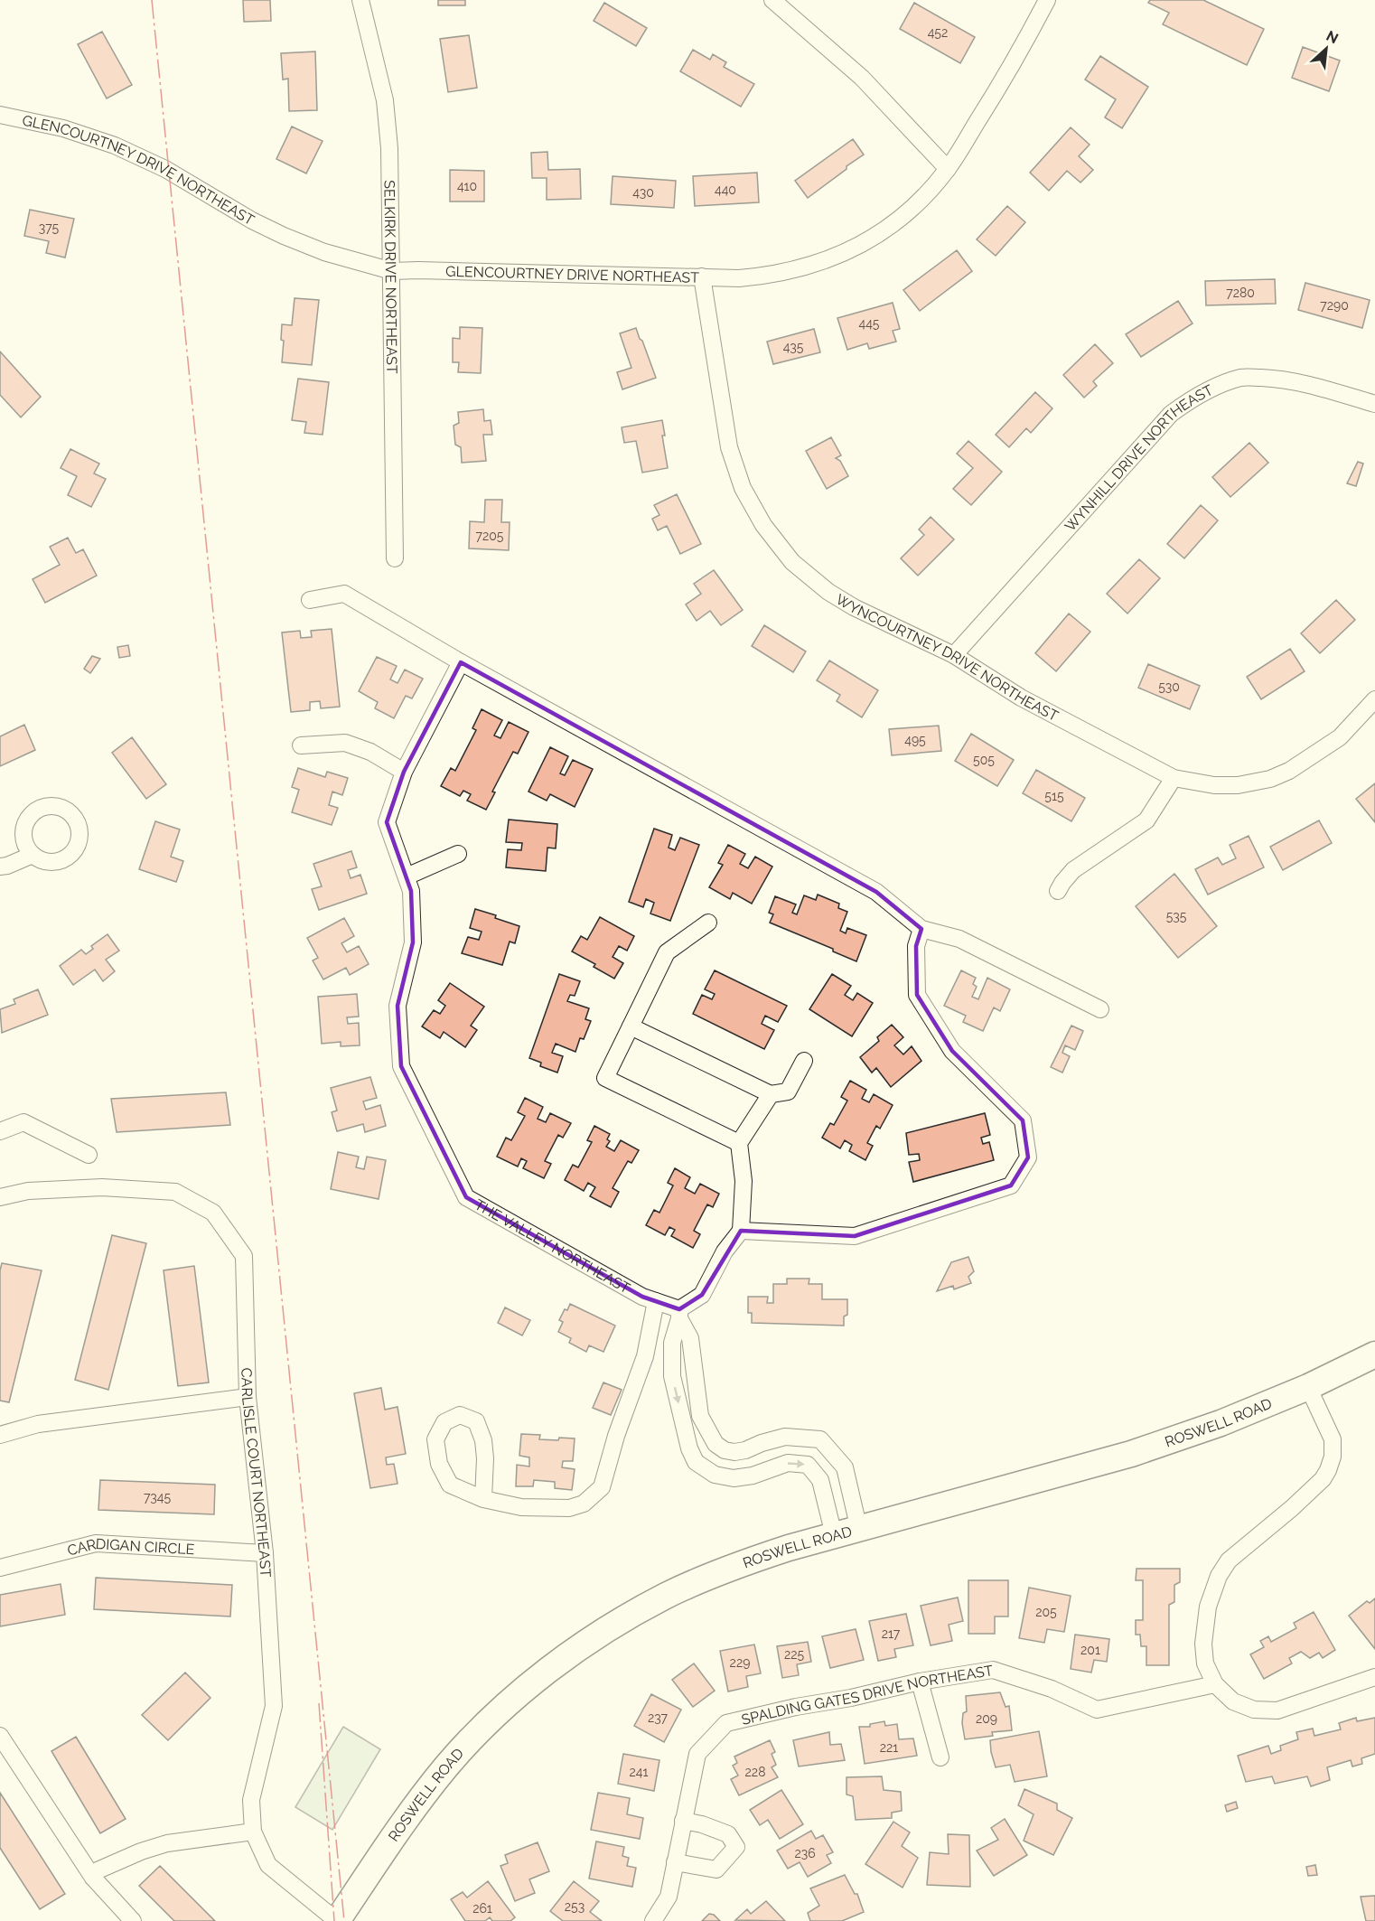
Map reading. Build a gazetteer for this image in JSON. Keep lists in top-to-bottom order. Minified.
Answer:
{"streets":{"main road":["ROSWELL ROAD"],"street":["GLENCOURTNEY DRIVE NORTHEAST","SELKIRK DRIVE NORTHEAST","WYNHILL DRIVE NORTHEAST","WYNCOURTNEY DRIVE NORTHEAST","THE VALLEY NORTHEAST","CARLISLE COURT NORTHEAST","CARDIGAN CIRCLE","SPALDING GATES DRIVE NORTHEAST"]},"crossings":[["GLENCOURTNEY DRIVE NORTHEAST","SELKIRK DRIVE NORTHEAST"],["GLENCOURTNEY DRIVE NORTHEAST","WYNCOURTNEY DRIVE NORTHEAST"],["WYNHILL DRIVE NORTHEAST","WYNCOURTNEY DRIVE NORTHEAST"],["ROSWELL ROAD","CARLISLE COURT NORTHEAST"],["CARLISLE COURT NORTHEAST","CARDIGAN CIRCLE"]],"house_numbers":["452","410","440","430","375","7280","7290","445","435","7205","530","495","505","515","535","7345","205","217","201","225","229","237","209","221","241","228","236","253","261"],"north":"top right"}
